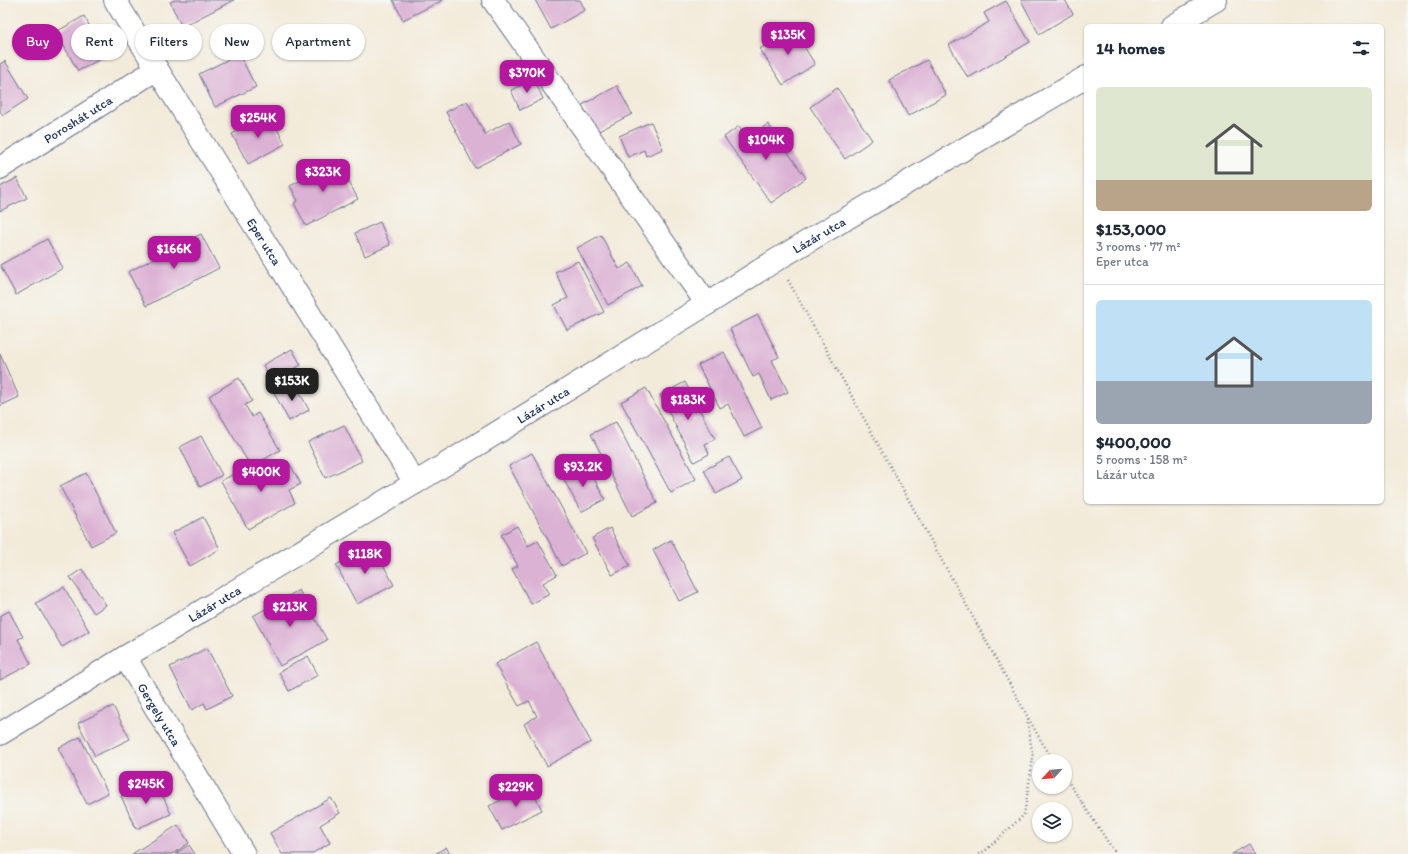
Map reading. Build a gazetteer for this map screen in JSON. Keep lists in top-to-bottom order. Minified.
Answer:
{"streets":{"street":["Poroshát utca","Lázár utca","Eper utca","Gergely utca"]},"crossings":[["Poroshát utca","Eper utca"],["Lázár utca","Eper utca"],["Lázár utca","Gergely utca"]],"north":"bottom left","page":{"price":["$135K","$370K","$254K","$104K","$323K","$166K","$153K","$183K","$93.2K","$400K","$118K","$213K","$245K","$229K"],"chip":["Buy","Rent","Filters","New","Apartment"],"heading":"14 homes","list":[{"name":"$153,000","note":"3 rooms · 77 m² · Eper utca"},{"name":"$400,000","note":"5 rooms · 158 m² · Lázár utca"}]}}
